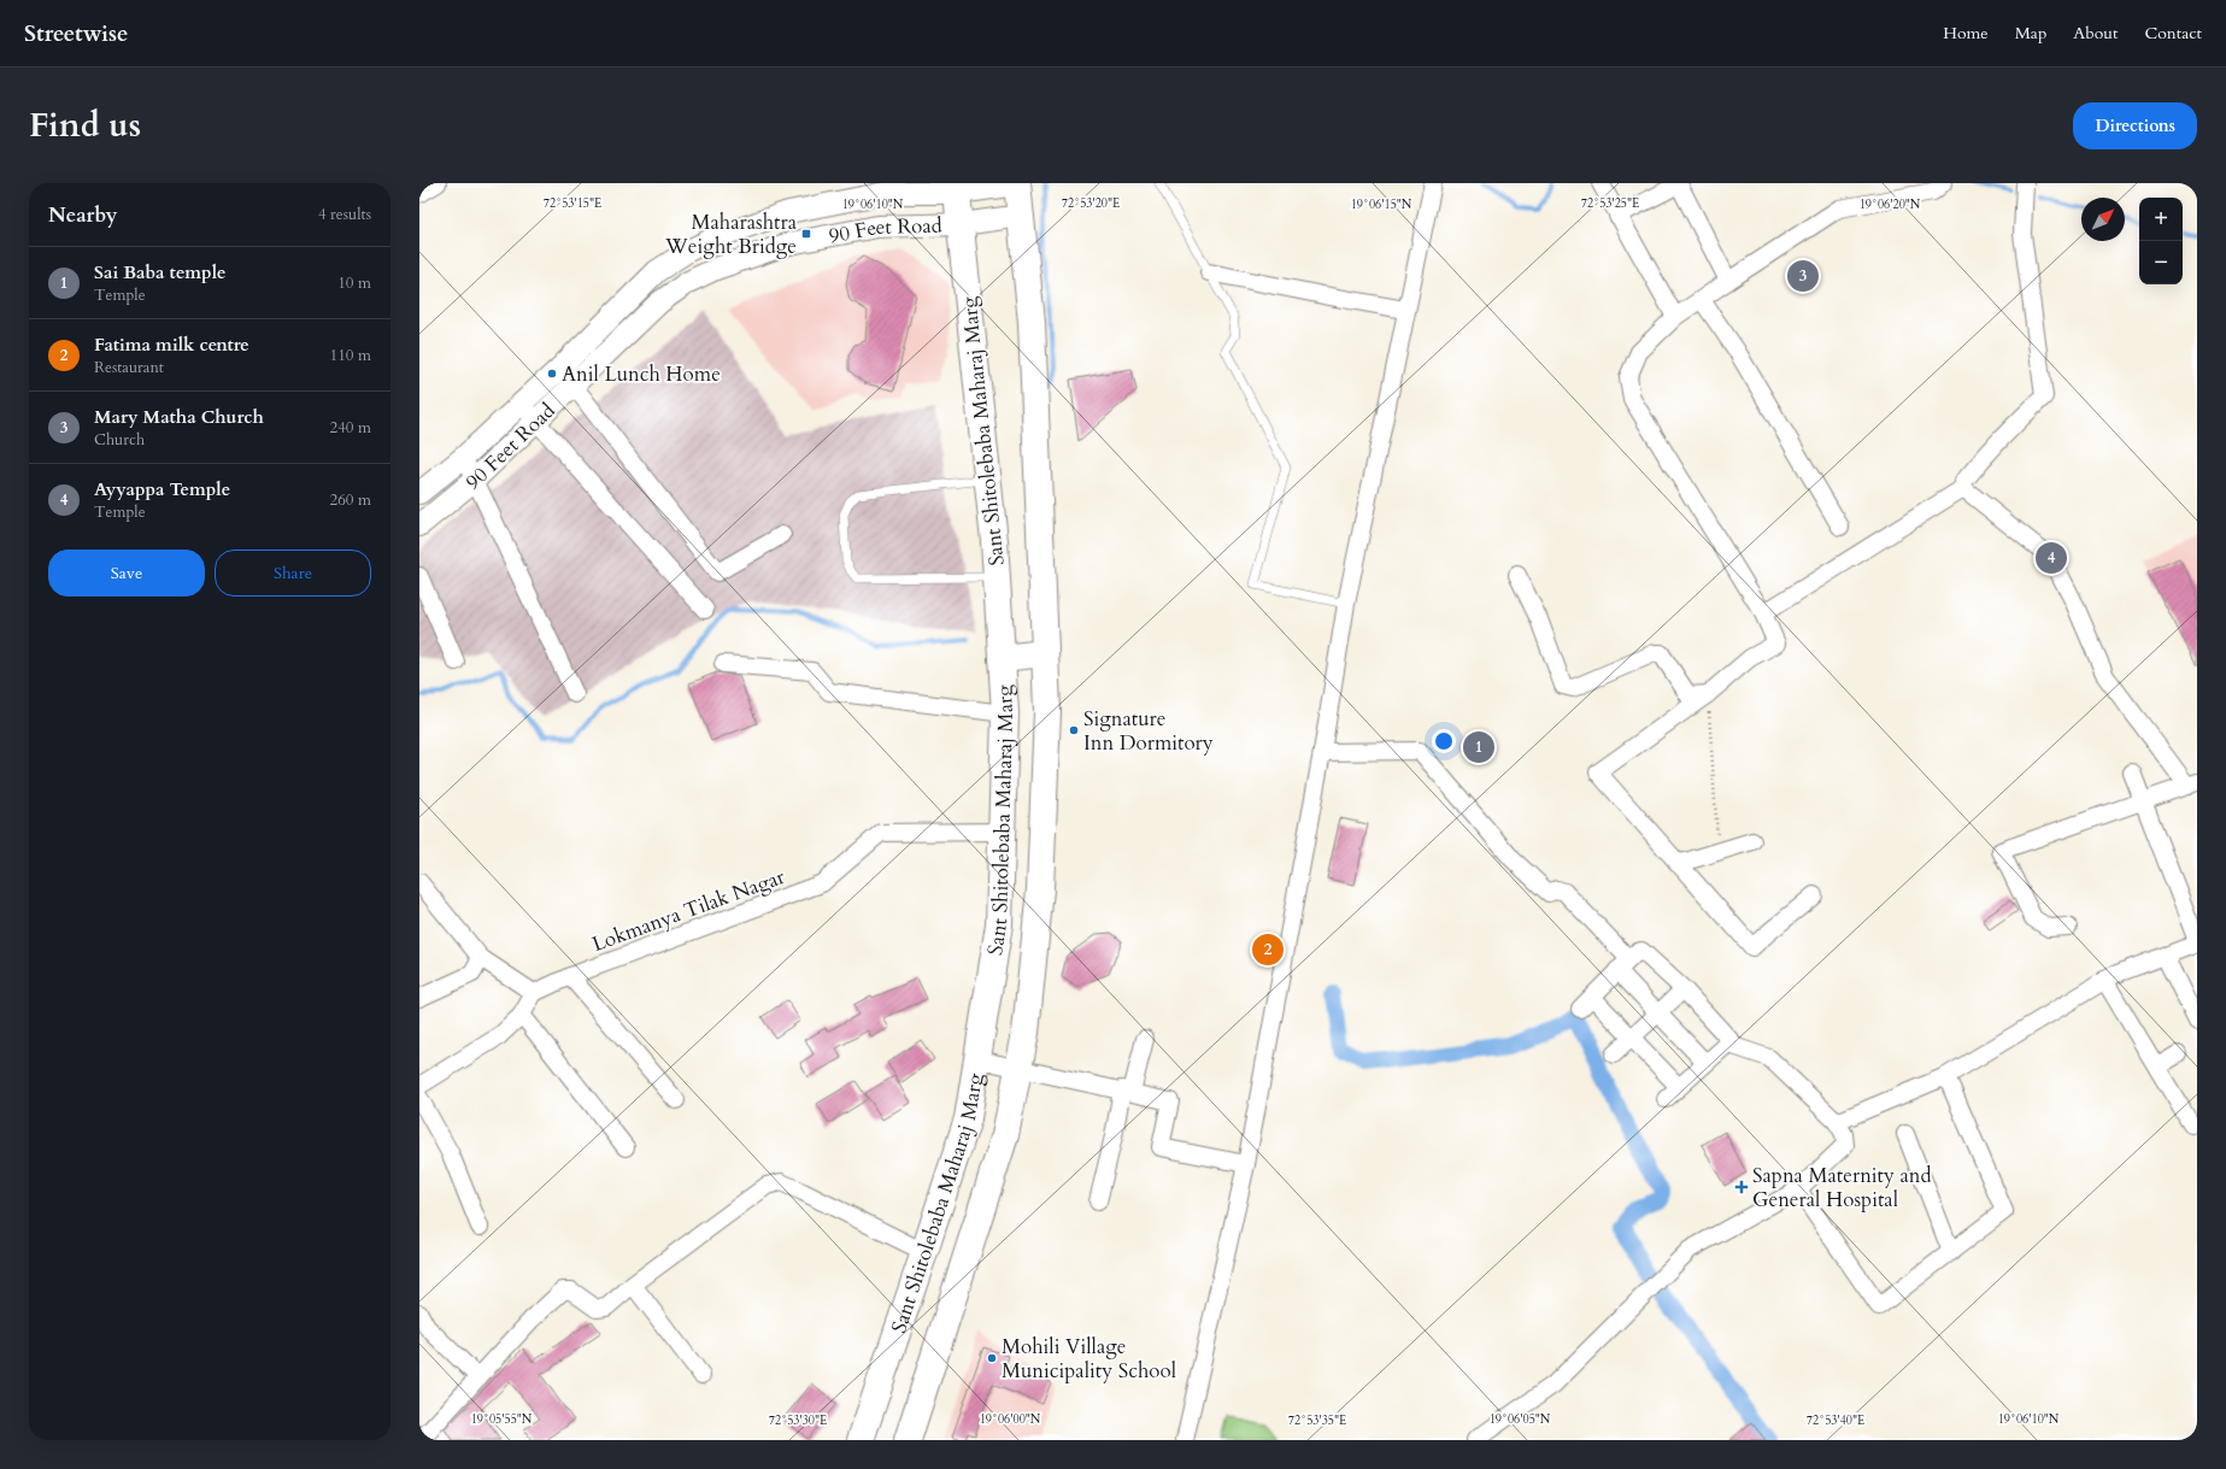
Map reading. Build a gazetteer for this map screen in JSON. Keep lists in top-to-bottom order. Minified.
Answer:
{"streets":{"main road":["Sant Shitolebaba Maharaj Marg"],"street":["90 Feet Road","Lokmanya Tilak Nagar"]},"crossings":[["90 Feet Road","Sant Shitolebaba Maharaj Marg"],["Sant Shitolebaba Maharaj Marg","Lokmanya Tilak Nagar"]],"places":{"transit":["Maharashtra Weight Bridge"],"other":["Anil Lunch Home","Signature Inn Dormitory","Mohili Village Municipality School"],"health":["Sapna Maternity and General Hospital"]},"north":"top right","page":{"header":"Streetwise","nav":["Home","Map","About","Contact"],"title":"Find us","buttons":["Directions",["Save","Share"]],"heading":["Nearby","4 results"],"map_buttons":["+","−"],"list":[{"mark":"1","name":"Sai Baba temple","note":"Temple","value":"10 m"},{"mark":"2","name":"Fatima milk centre","note":"Restaurant","value":"110 m"},{"mark":"3","name":"Mary Matha Church","note":"Church","value":"240 m"},{"mark":"4","name":"Ayyappa Temple","note":"Temple","value":"260 m"}],"pins":["3","4","1","2"]},"coordinates":["72°53'15\"E","72°53'20\"E","72°53'25\"E","19°06'10\"N","19°06'20\"N","19°06'15\"N","19°05'55\"N","19°06'00\"N","19°06'05\"N","72°53'30\"E","72°53'35\"E","72°53'40\"E"]}
